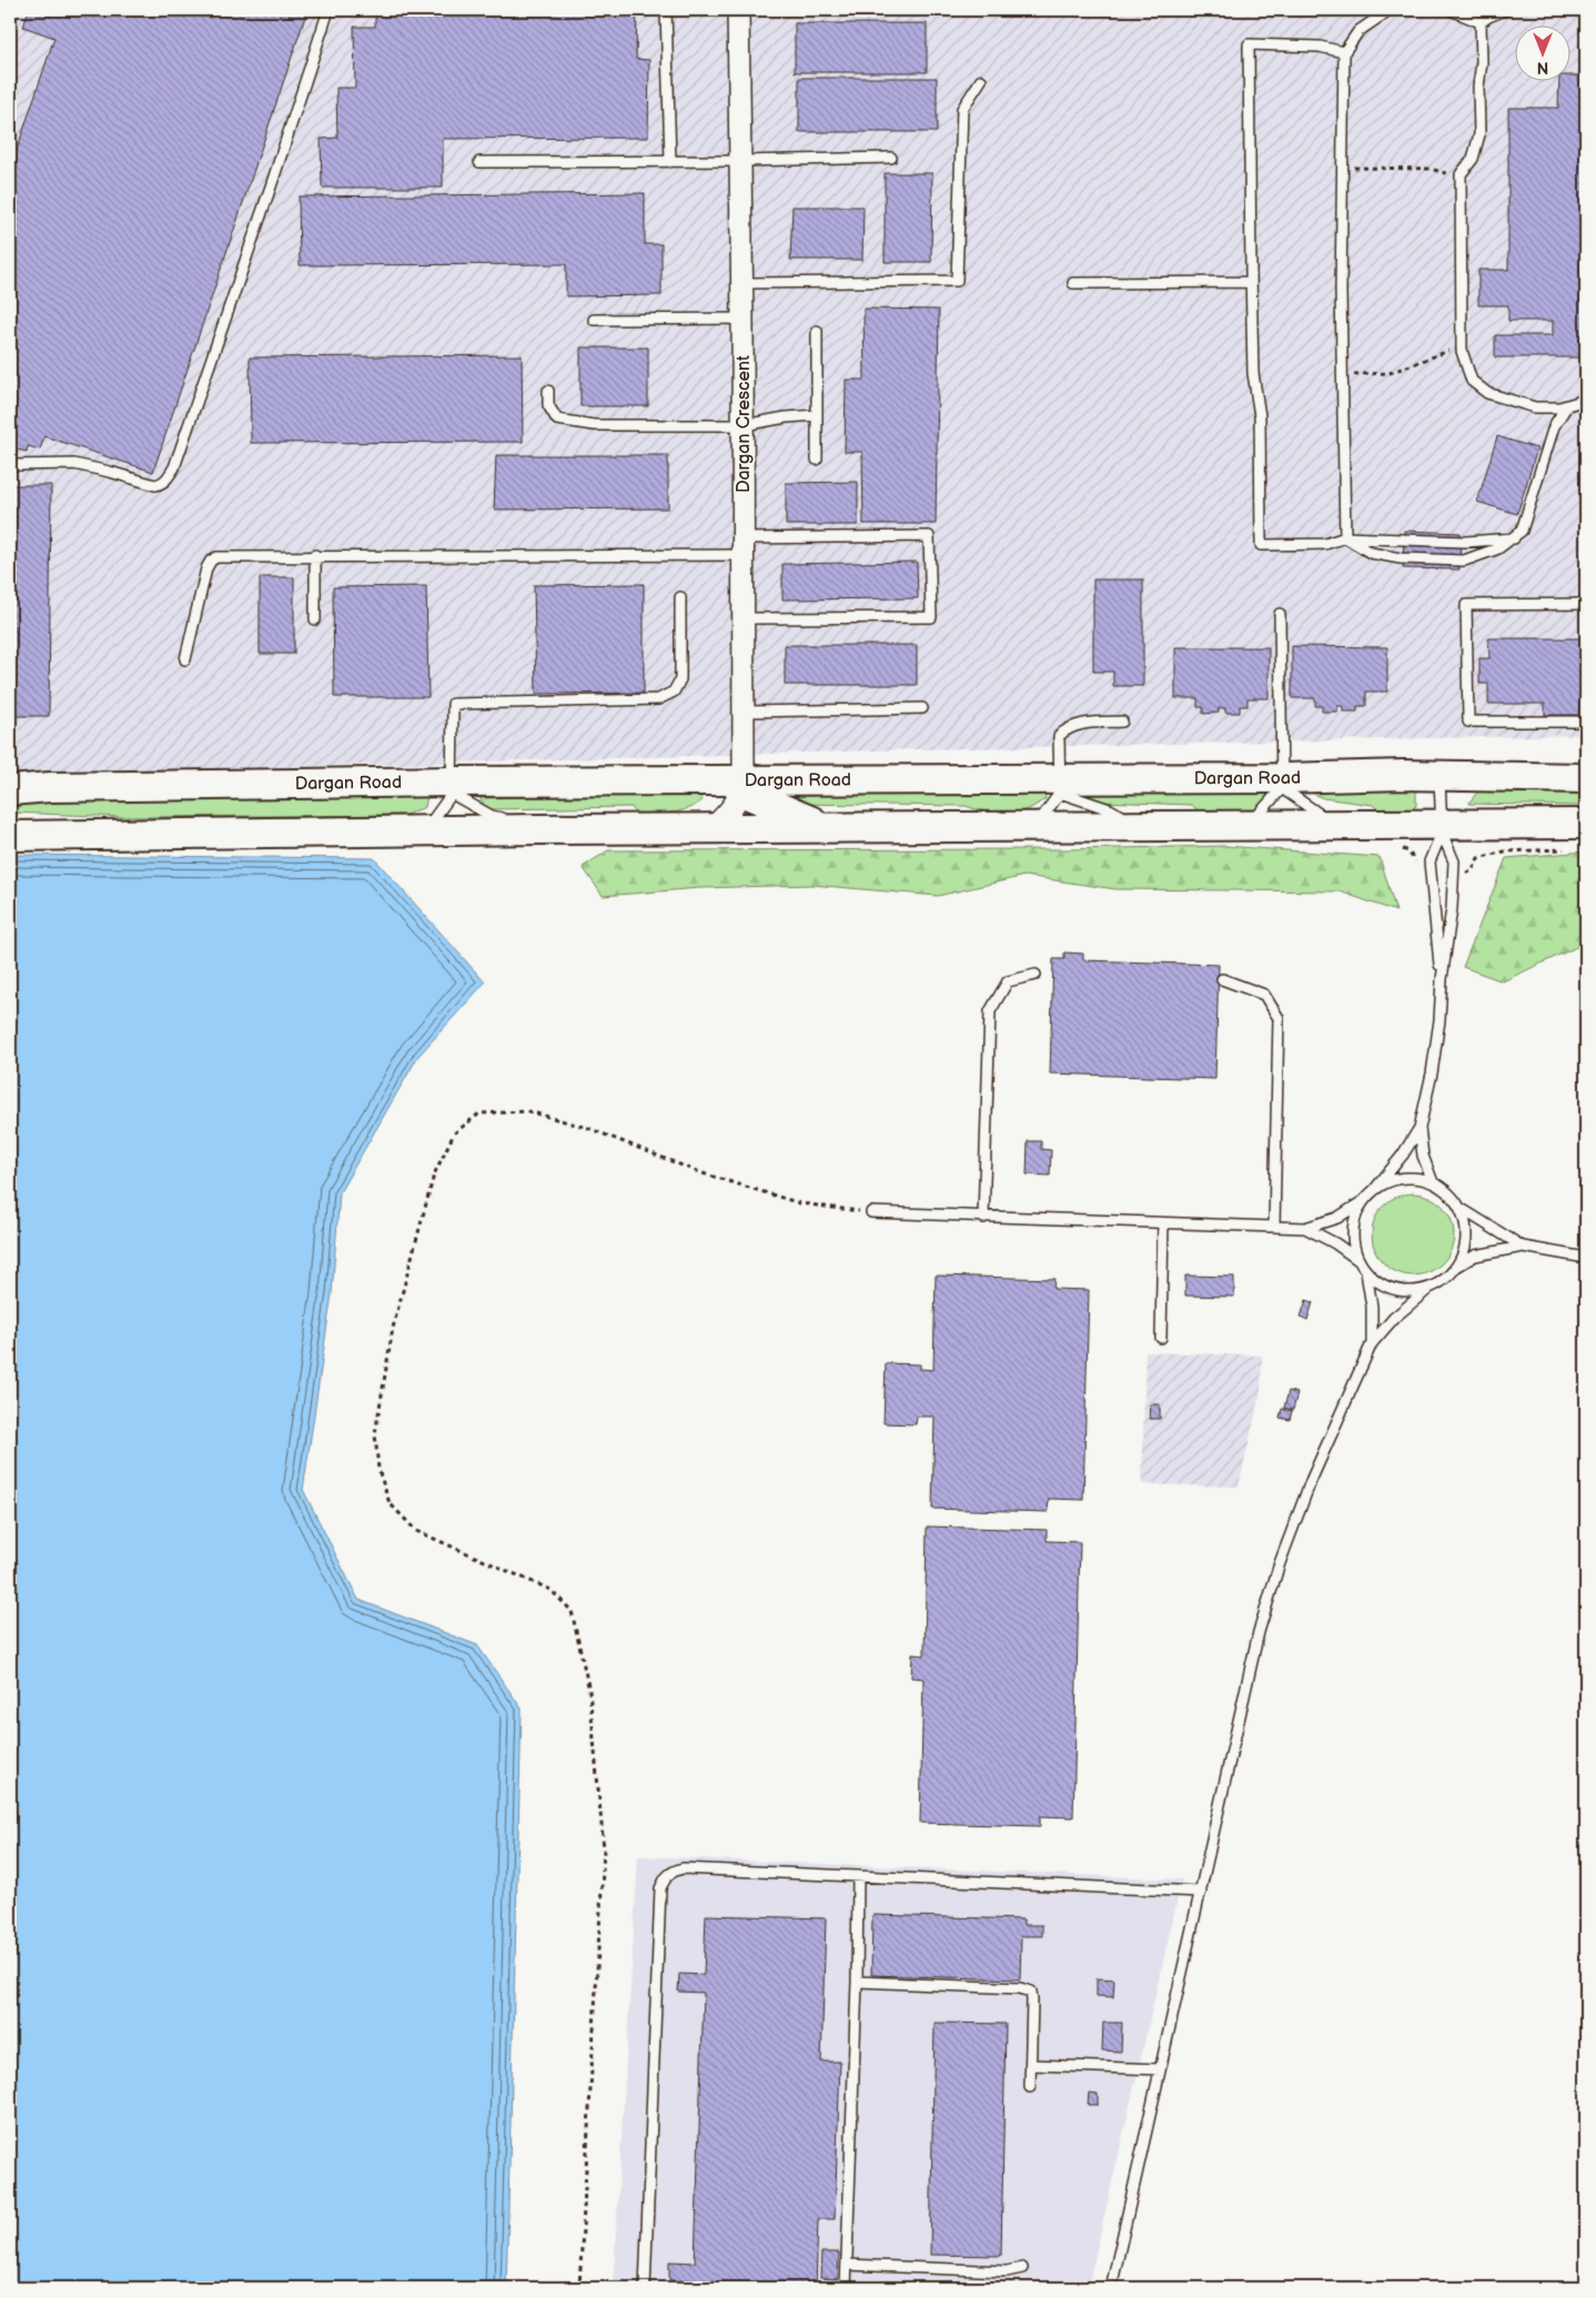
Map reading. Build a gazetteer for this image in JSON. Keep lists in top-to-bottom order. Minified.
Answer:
{"streets":{"street":["Dargan Crescent","Dargan Road"]},"crossings":[["Dargan Crescent","Dargan Road"]],"north":"bottom"}
